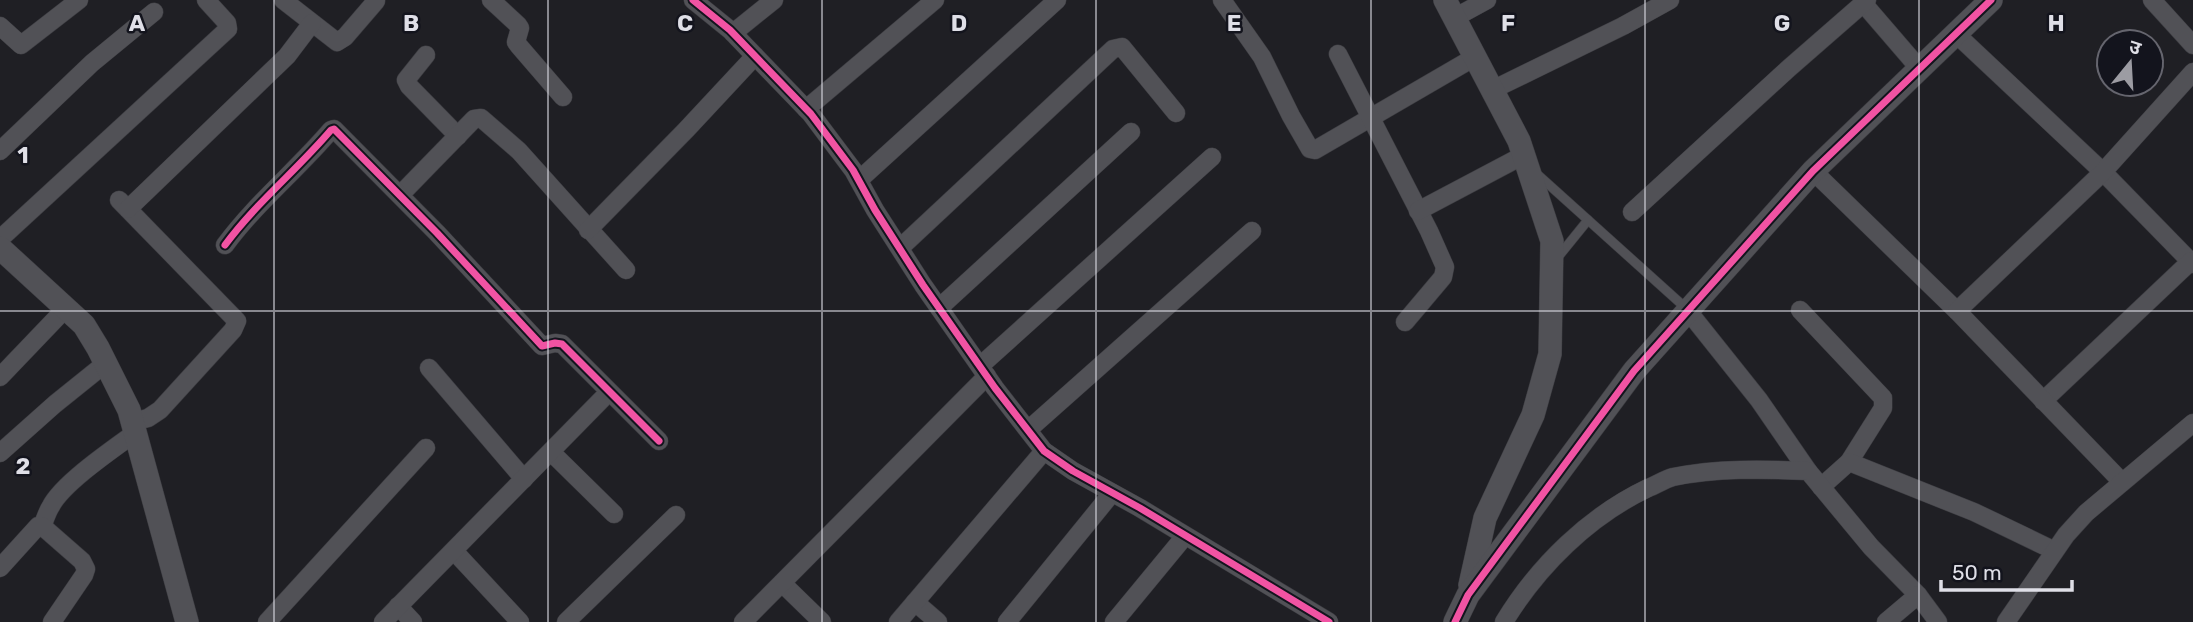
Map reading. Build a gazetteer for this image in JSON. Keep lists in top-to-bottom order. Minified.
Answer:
{"scale_bar":"50 m","north":"top","grid":{"columns":["A","B","C","D","E","F","G","H"],"rows":["1","2"]}}
